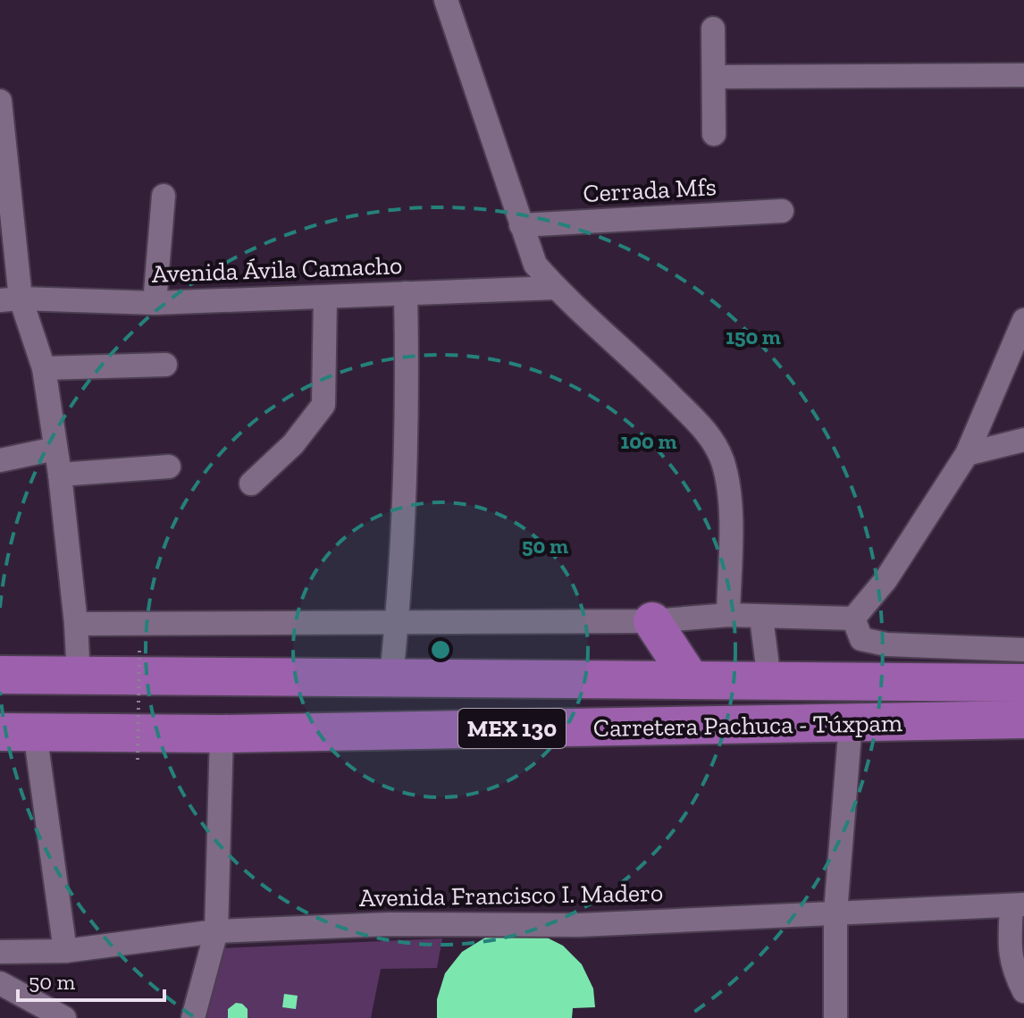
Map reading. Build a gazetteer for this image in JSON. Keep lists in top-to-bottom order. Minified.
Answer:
{"streets":{"main road":["Carretera Pachuca - Túxpam","MEX 130"],"street":["Cerrada Mfs","Avenida Ávila Camacho","Avenida Francisco I. Madero"]},"scale_bar":"50 m","rings":["150 m","100 m","50 m"]}
